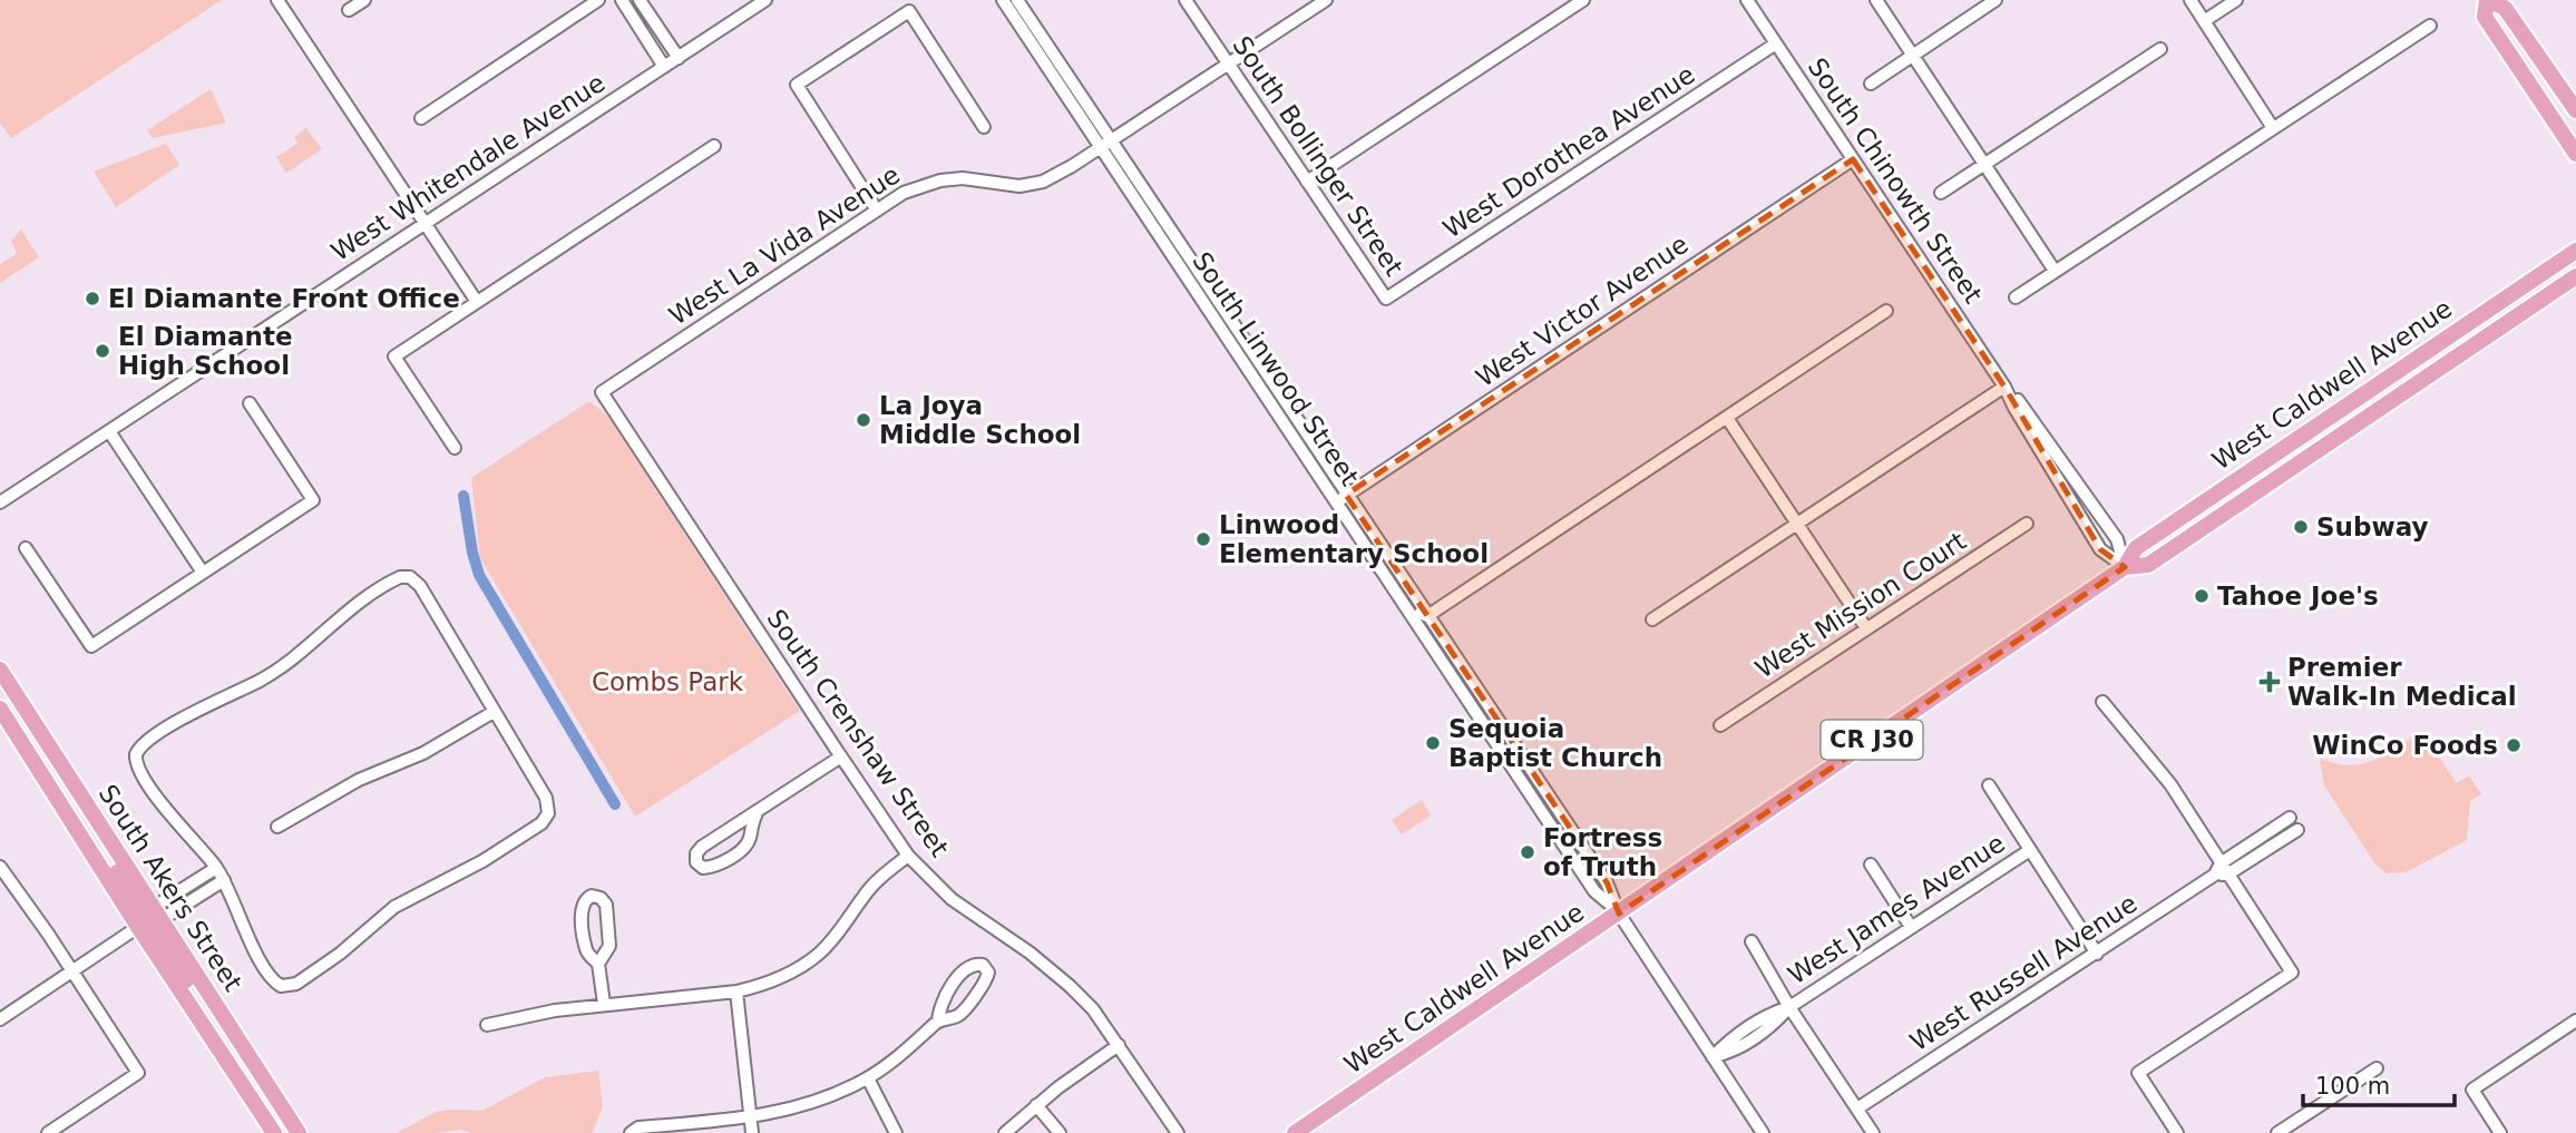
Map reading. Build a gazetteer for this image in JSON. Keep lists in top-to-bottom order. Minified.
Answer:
{"streets":{"main road":["West Caldwell Avenue","CR J30","South Akers Street"],"street":["West Dorothea Avenue","South Bollinger Street","West Whitendale Avenue","South Chinowth Street","West La Vida Avenue","West Victor Avenue","South Linwood Street","West Mission Court","South Crenshaw Street","West James Avenue","West Russell Avenue"]},"crossings":[["West Dorothea Avenue","South Bollinger Street"],["West Dorothea Avenue","South Chinowth Street"],["South Bollinger Street","West La Vida Avenue"],["South Chinowth Street","West Victor Avenue"],["South Chinowth Street","West Caldwell Avenue"],["West La Vida Avenue","South Linwood Street"],["West La Vida Avenue","South Crenshaw Street"],["West Victor Avenue","South Linwood Street"],["South Linwood Street","West Caldwell Avenue"],["South Linwood Street","West James Avenue"]],"parks":["Combs Park"],"places":{"other":["El Diamante Front Office","El Diamante High School","La Joya Middle School","Subway","Linwood Elementary School","Tahoe Joe's","Sequoia Baptist Church","WinCo Foods","Fortress of Truth"],"health":["Premier Walk-In Medical"]},"scale_bar":"100 m"}
